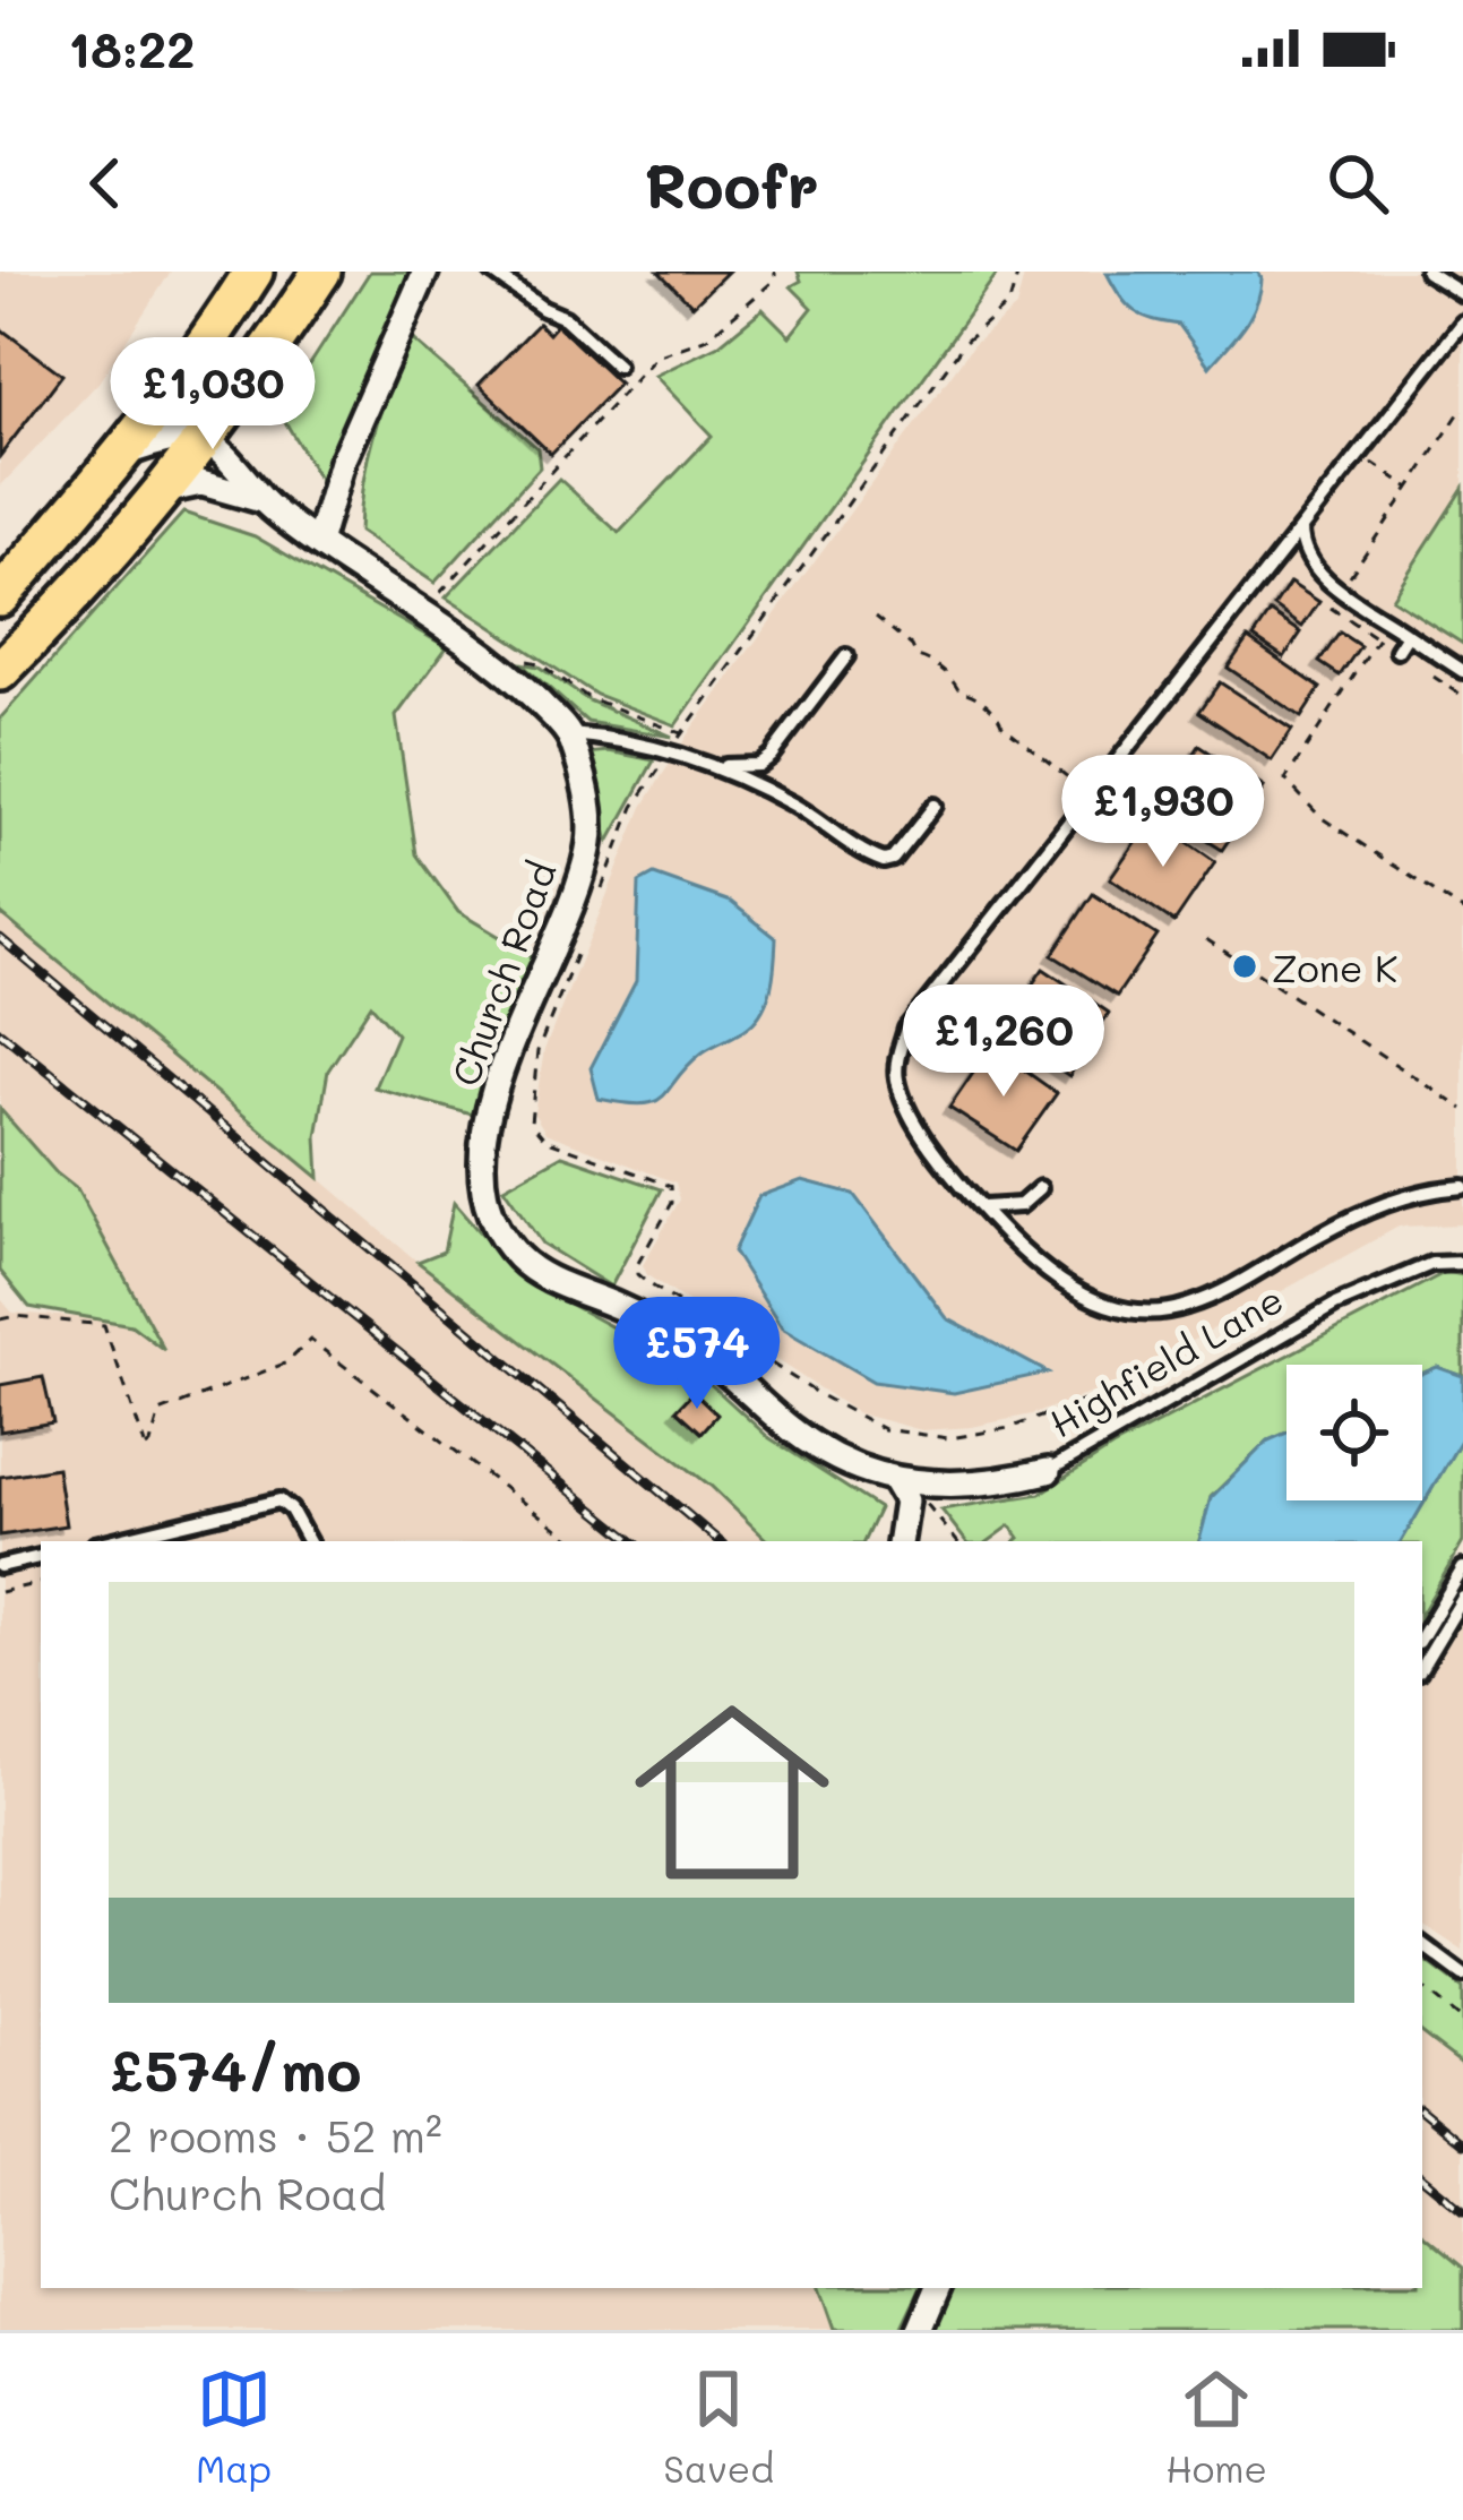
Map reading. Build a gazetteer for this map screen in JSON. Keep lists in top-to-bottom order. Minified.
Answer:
{"streets":{"street":["Church Road","Highfield Lane"]},"crossings":[["Church Road","Highfield Lane"]],"places":["Zone K"],"page":{"status":"18:22","header":"Roofr","price":["£1,030","£1,930","£1,260","£574"],"list":[{"name":"£574/mo","note":"2 rooms · 52 m² · Church Road"}],"tabs":["Map","Saved","Home"]}}
